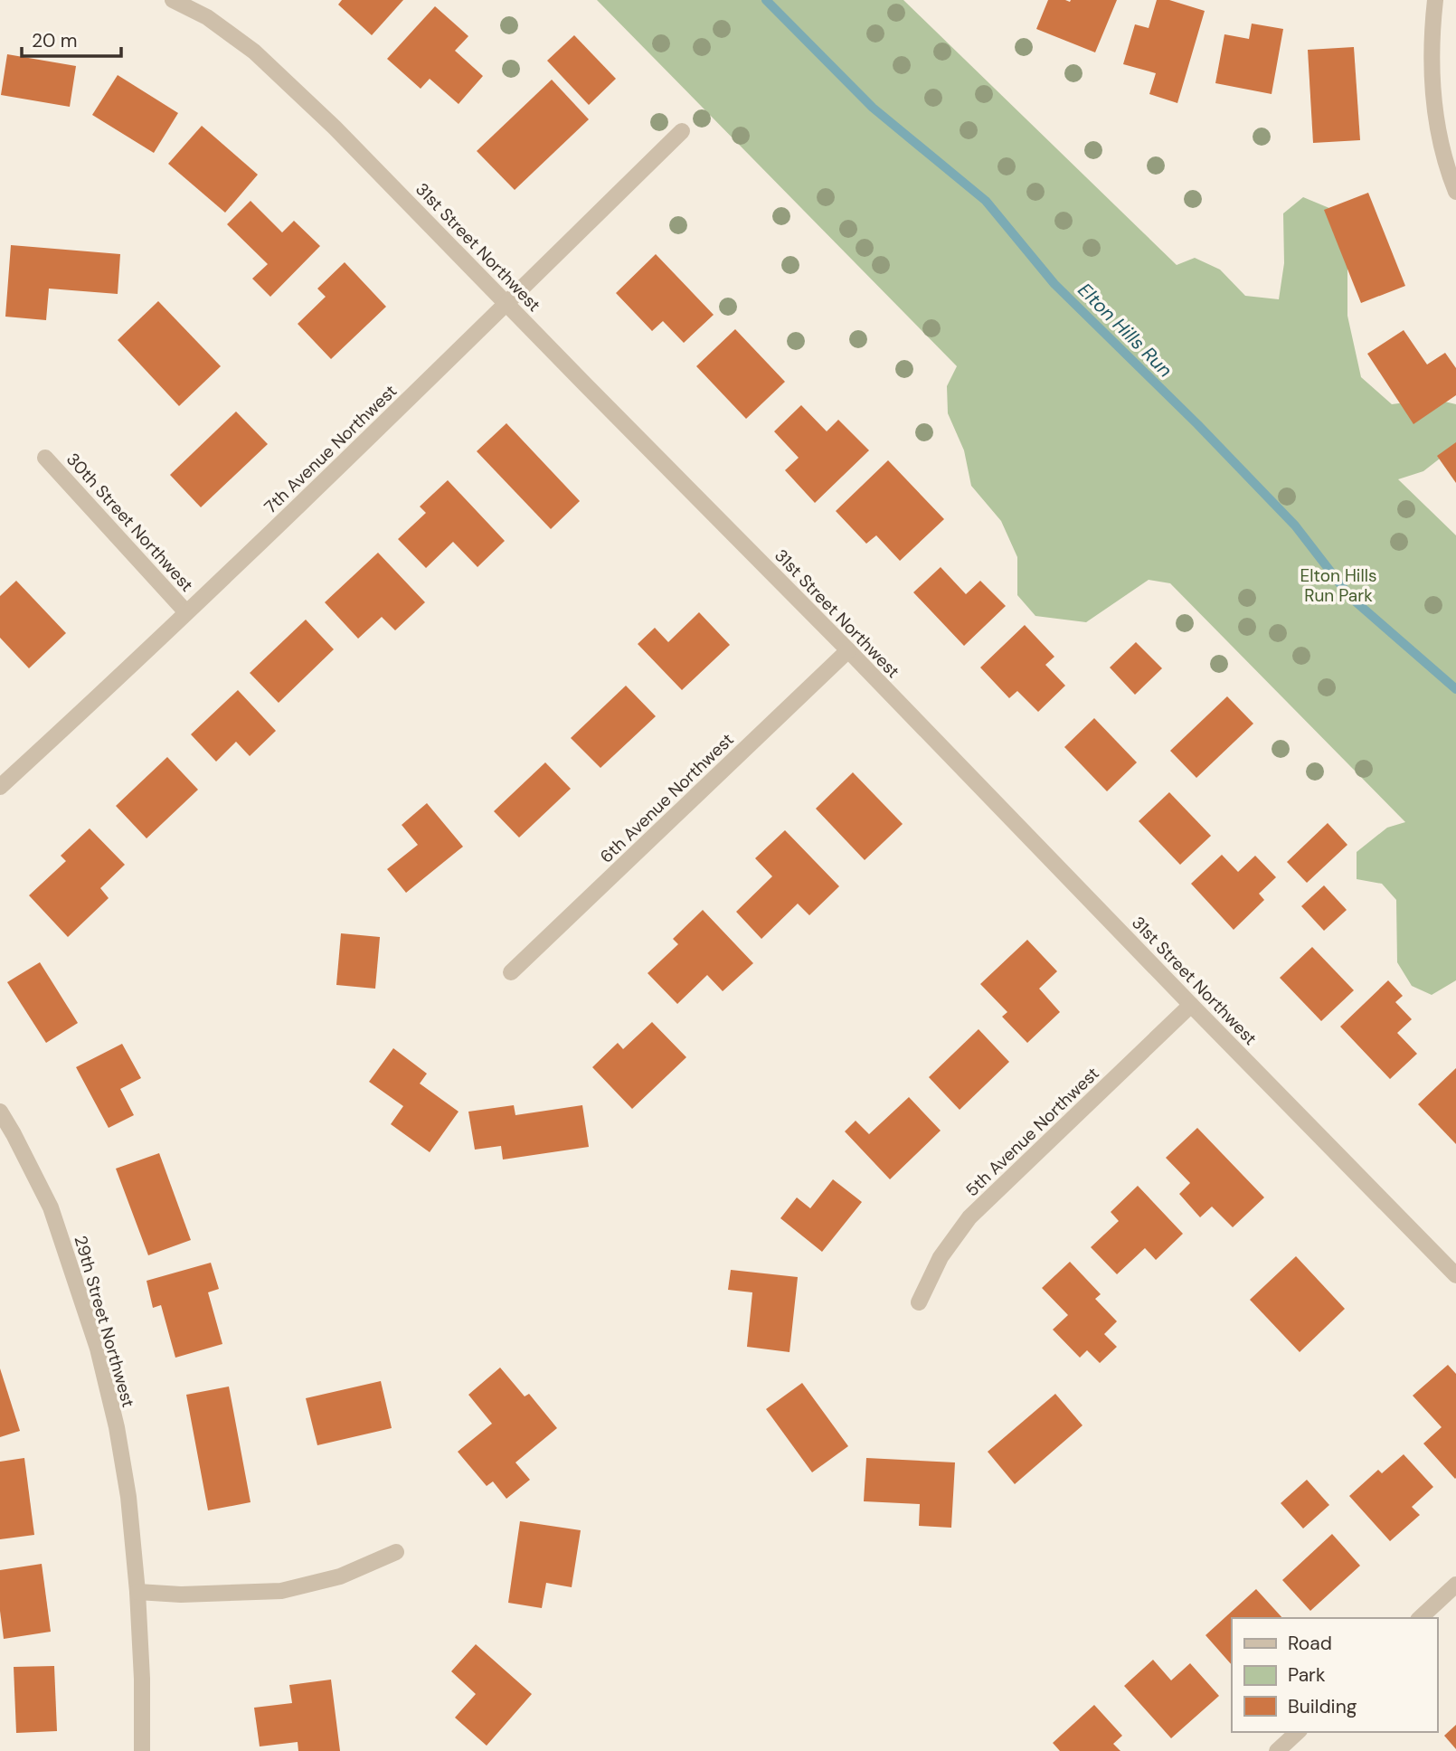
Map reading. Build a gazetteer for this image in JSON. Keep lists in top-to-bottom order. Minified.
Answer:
{"streets":{"street":["31st Street Northwest","7th Avenue Northwest","30th Street Northwest","6th Avenue Northwest","5th Avenue Northwest","29th Street Northwest"]},"crossings":[["31st Street Northwest","7th Avenue Northwest"],["31st Street Northwest","6th Avenue Northwest"],["31st Street Northwest","5th Avenue Northwest"],["7th Avenue Northwest","30th Street Northwest"]],"water":["Elton Hills Run"],"parks":["Elton Hills Run Park"],"legend":["Road","Park","Building"],"scale_bar":"20 m"}
